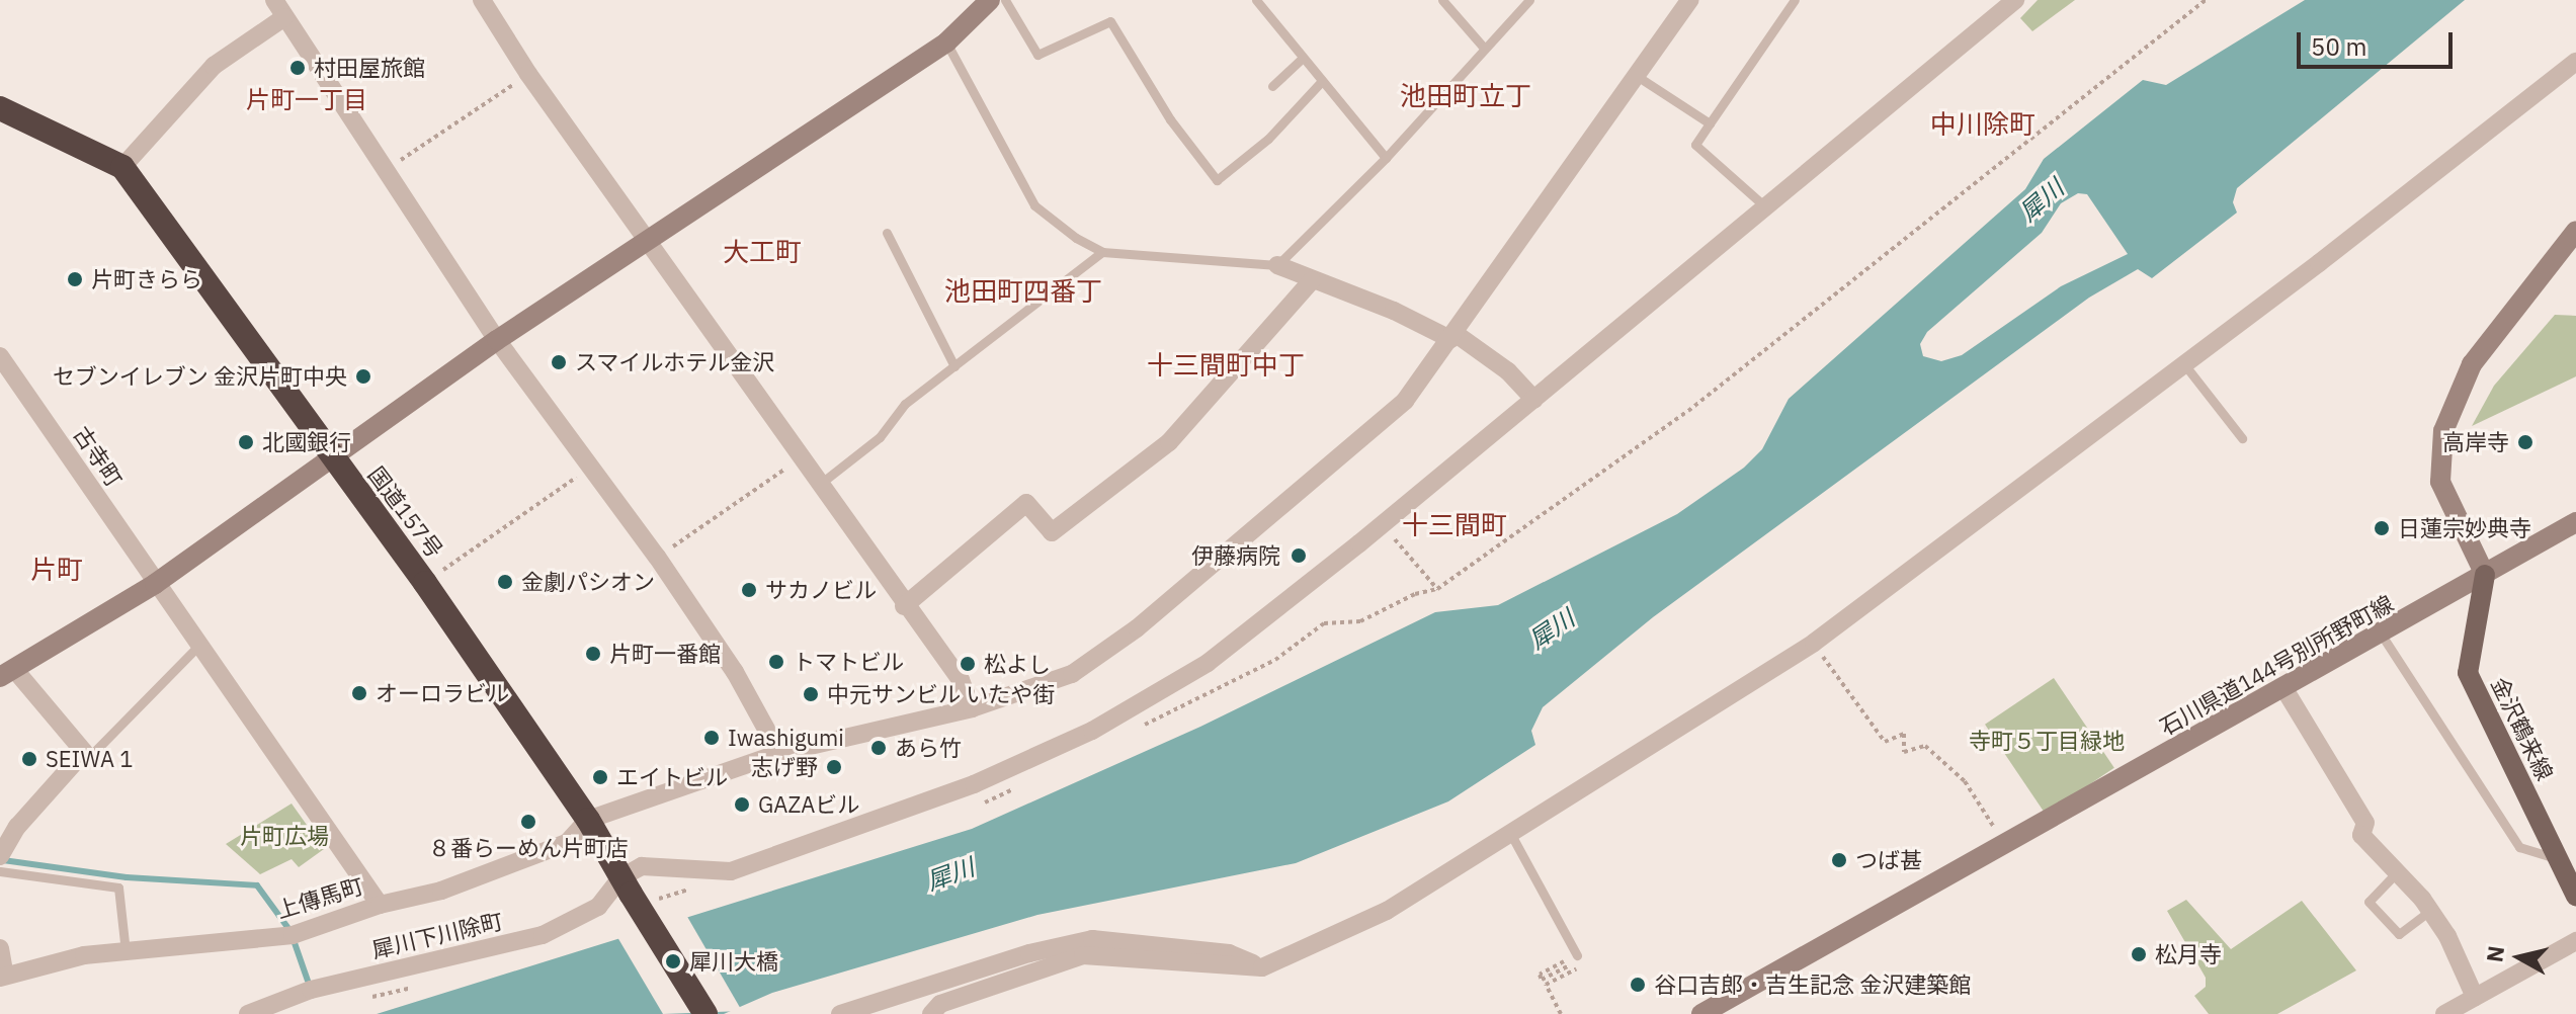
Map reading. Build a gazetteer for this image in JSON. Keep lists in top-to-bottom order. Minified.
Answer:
{"streets":{"highway":["国道157号"],"main road":["金沢鶴来線"],"street":["古寺町","石川県道144号別所野町線","上傳馬町","犀川下川除町"]},"crossings":[["古寺町","上傳馬町"],["国道157号","上傳馬町"],["国道157号","犀川下川除町"],["石川県道144号別所野町線","金沢鶴来線"]],"districts":["池田町立丁","片町一丁目","中川除町","大工町","池田町四番丁","十三間町中丁","十三間町","片町"],"water":["犀川"],"parks":["寺町５丁目緑地","片町広場"],"places":["村田屋旅館","片町きらら","スマイルホテル金沢","セブンイレブン 金沢片町中央","北國銀行","高岸寺","日蓮宗妙典寺","伊藤病院","金劇パシオン","サカノビル","片町一番館","トマトビル","松よし","オーロラビル","中元サンビル いたや街","Iwashigumi","あら竹","SEIWA 1","志げ野","エイトビル","GAZAビル","８番らーめん片町店","つば甚","松月寺","犀川大橋","谷口吉郎・吉生記念 金沢建築館"],"scale_bar":"50 m","north":"left"}
